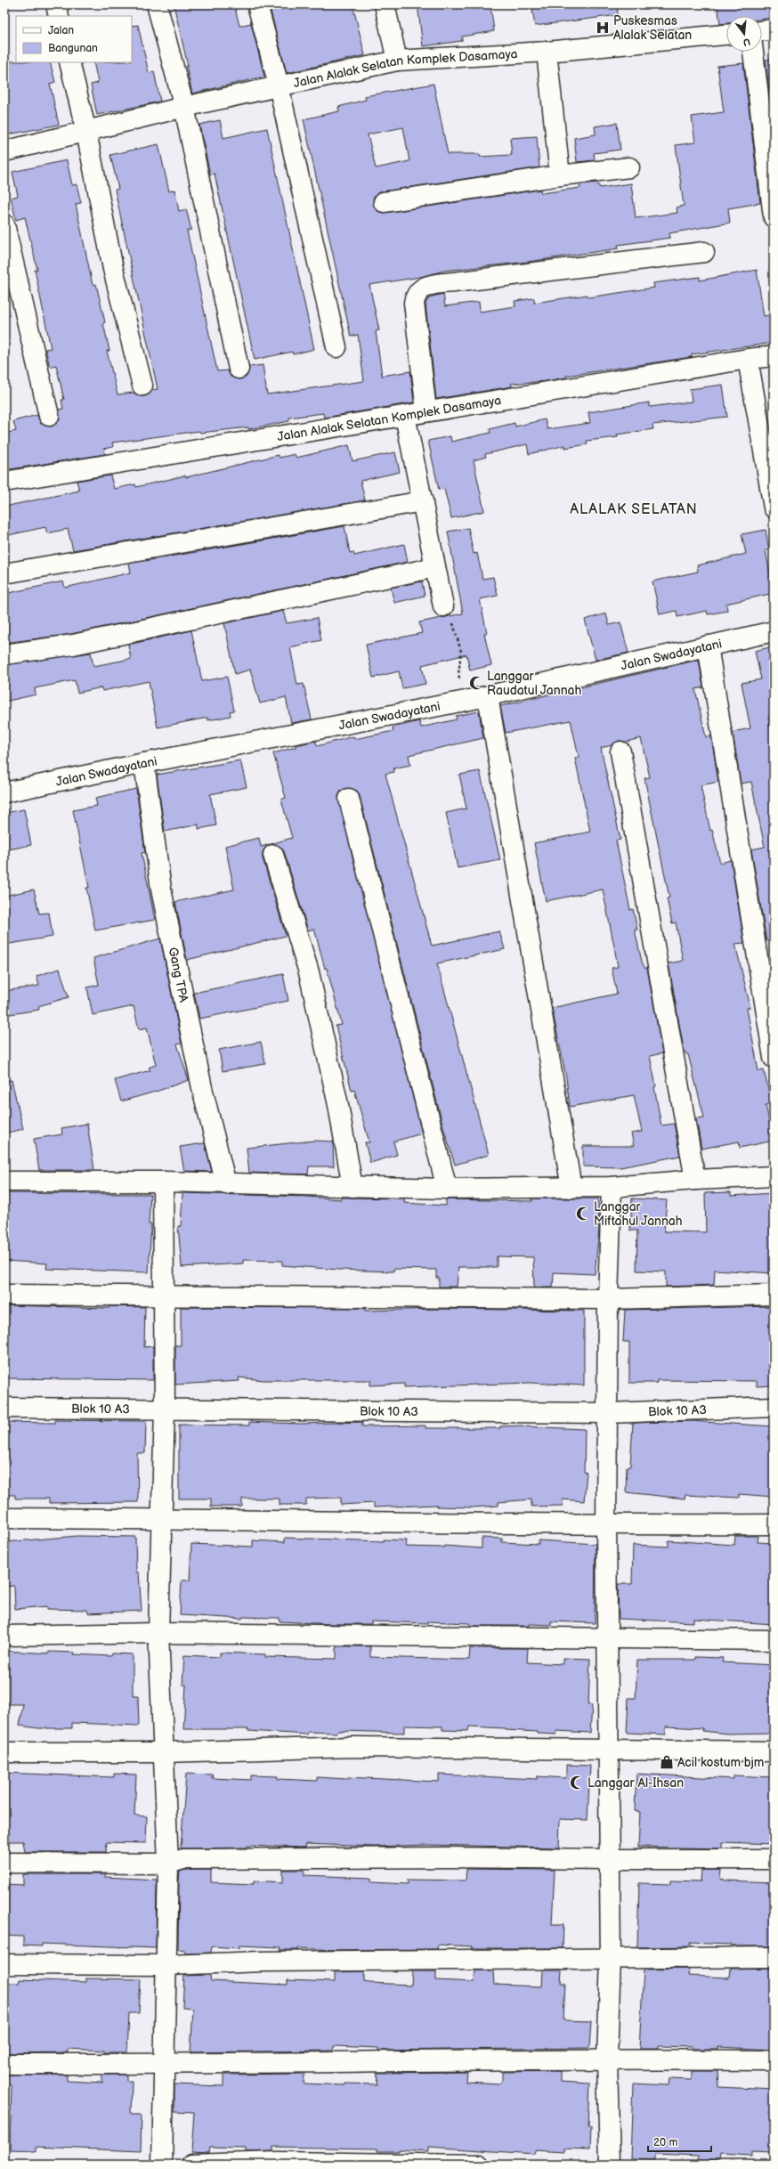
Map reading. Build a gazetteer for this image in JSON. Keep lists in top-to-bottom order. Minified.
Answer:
{"streets":{"street":["Jalan Alalak Selatan Komplek Dasamaya","Jalan Swadayatani","Gang TPA","Blok 10 A3"]},"crossings":[["Jalan Swadayatani","Gang TPA"]],"districts":["ALALAK SELATAN"],"places":{"hospital":["Puskesmas Alalak Selatan"],"mosque":["Langgar Raudatul Jannah","Langgar Miftahul Jannah","Langgar Al-Ihsan"],"shop":["Acil kostum bjm"]},"legend":["Jalan","Bangunan"],"scale_bar":"20 m","north":"bottom"}
